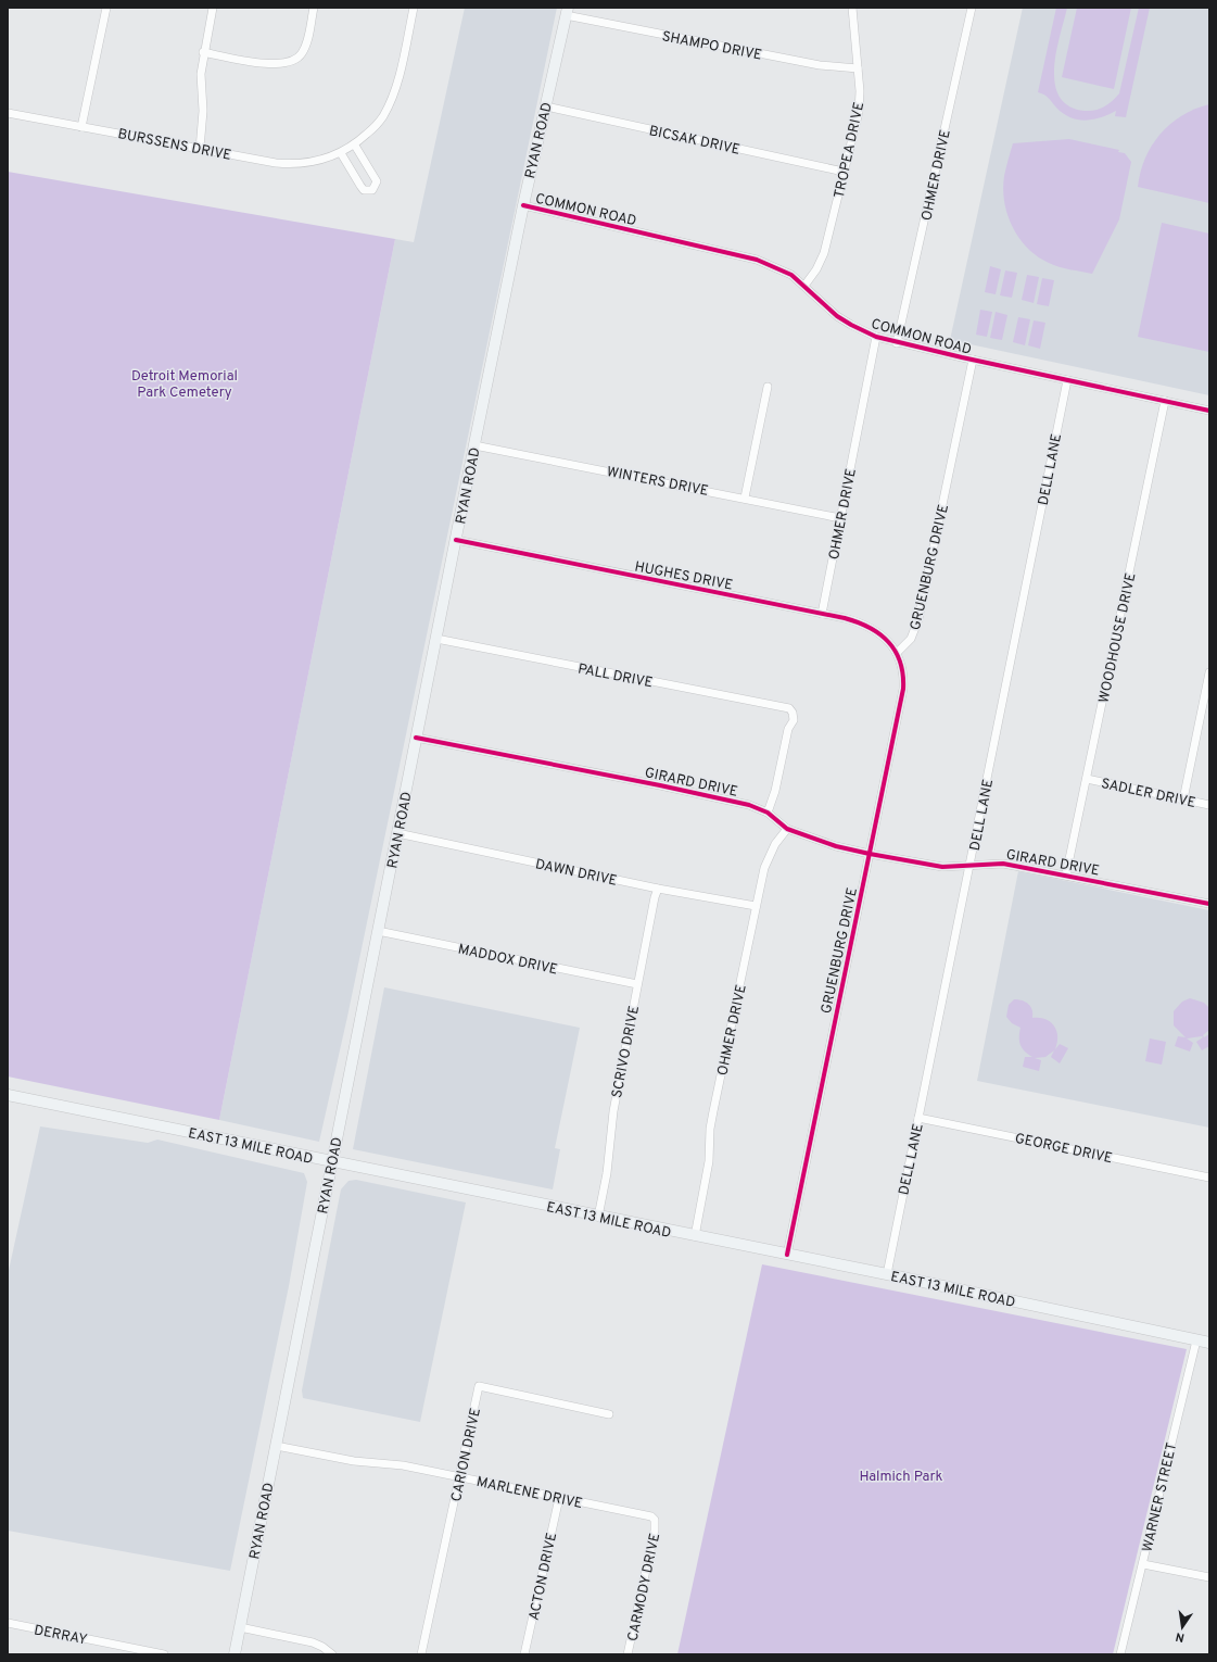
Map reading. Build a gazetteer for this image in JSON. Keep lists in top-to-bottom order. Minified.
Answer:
{"streets":{"main road":["RYAN ROAD","EAST 13 MILE ROAD"],"street":["SHAMPO DRIVE","BICSAK DRIVE","BURSSENS DRIVE","TROPEA DRIVE","OHMER DRIVE","COMMON ROAD","DELL LANE","WINTERS DRIVE","GRUENBURG DRIVE","HUGHES DRIVE","WOODHOUSE DRIVE","PALL DRIVE","GIRARD DRIVE","SADLER DRIVE","DAWN DRIVE","MADDOX DRIVE","SCRIVO DRIVE","GEORGE DRIVE","CARION DRIVE","MARLENE DRIVE","WARNER STREET","ACTON DRIVE","CARMODY DRIVE","DERRAY"]},"crossings":[["SHAMPO DRIVE","RYAN ROAD"],["SHAMPO DRIVE","TROPEA DRIVE"],["BICSAK DRIVE","RYAN ROAD"],["BICSAK DRIVE","TROPEA DRIVE"],["RYAN ROAD","COMMON ROAD"],["RYAN ROAD","WINTERS DRIVE"],["RYAN ROAD","HUGHES DRIVE"],["RYAN ROAD","PALL DRIVE"],["RYAN ROAD","GIRARD DRIVE"],["RYAN ROAD","DAWN DRIVE"],["RYAN ROAD","MADDOX DRIVE"],["RYAN ROAD","EAST 13 MILE ROAD"],["RYAN ROAD","MARLENE DRIVE"],["TROPEA DRIVE","COMMON ROAD"],["OHMER DRIVE","COMMON ROAD"],["OHMER DRIVE","WINTERS DRIVE"],["OHMER DRIVE","HUGHES DRIVE"],["OHMER DRIVE","GIRARD DRIVE"],["OHMER DRIVE","DAWN DRIVE"],["OHMER DRIVE","EAST 13 MILE ROAD"],["COMMON ROAD","DELL LANE"],["COMMON ROAD","GRUENBURG DRIVE"],["COMMON ROAD","WOODHOUSE DRIVE"],["DELL LANE","GIRARD DRIVE"],["DELL LANE","EAST 13 MILE ROAD"],["DELL LANE","GEORGE DRIVE"],["GRUENBURG DRIVE","HUGHES DRIVE"],["GRUENBURG DRIVE","GIRARD DRIVE"],["GRUENBURG DRIVE","EAST 13 MILE ROAD"],["WOODHOUSE DRIVE","GIRARD DRIVE"],["WOODHOUSE DRIVE","SADLER DRIVE"],["PALL DRIVE","GIRARD DRIVE"],["DAWN DRIVE","SCRIVO DRIVE"],["MADDOX DRIVE","SCRIVO DRIVE"],["SCRIVO DRIVE","EAST 13 MILE ROAD"],["EAST 13 MILE ROAD","WARNER STREET"],["CARION DRIVE","MARLENE DRIVE"],["MARLENE DRIVE","ACTON DRIVE"],["MARLENE DRIVE","CARMODY DRIVE"]],"parks":["Detroit Memorial Park Cemetery","Halmich Park"],"north":"bottom"}
